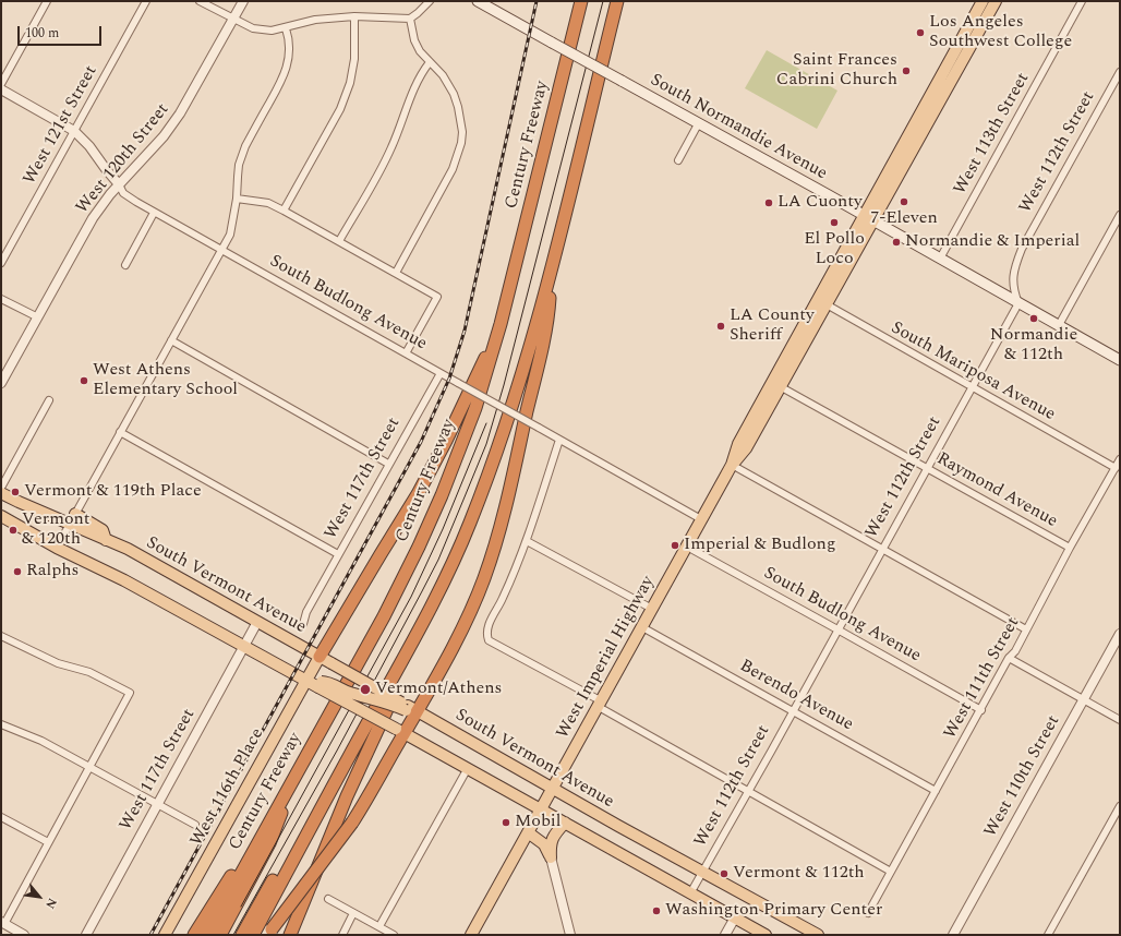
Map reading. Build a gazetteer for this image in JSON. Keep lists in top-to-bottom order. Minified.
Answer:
{"streets":{"highway":["Century Freeway"],"main road":["South Normandie Avenue","South Vermont Avenue","West Imperial Highway","West 116th Place"],"street":["West 121st Street","West 113th Street","West 112th Street","West 120th Street","South Budlong Avenue","South Mariposa Avenue","West 117th Street","Raymond Avenue","West 111th Street","Berendo Avenue","West 110th Street"]},"crossings":[["West 121st Street","South Budlong Avenue"],["South Normandie Avenue","West 113th Street"],["South Normandie Avenue","West 112th Street"],["South Normandie Avenue","West Imperial Highway"],["West 112th Street","South Budlong Avenue"],["West 112th Street","South Mariposa Avenue"],["West 112th Street","Raymond Avenue"],["West 112th Street","South Vermont Avenue"],["West 112th Street","Berendo Avenue"],["West 120th Street","South Budlong Avenue"],["South Budlong Avenue","West 117th Street"],["South Budlong Avenue","West Imperial Highway"],["South Budlong Avenue","West 111th Street"],["South Mariposa Avenue","West Imperial Highway"],["South Mariposa Avenue","West 111th Street"],["West 117th Street","South Vermont Avenue"],["Raymond Avenue","West Imperial Highway"],["Raymond Avenue","West 111th Street"],["South Vermont Avenue","West Imperial Highway"],["South Vermont Avenue","West 116th Place"],["West Imperial Highway","Berendo Avenue"],["West 111th Street","Berendo Avenue"]],"places":["Los Angeles Southwest College","Saint Frances Cabrini Church","7-Eleven","LA Cuonty","El Pollo Loco","Normandie & Imperial","Normandie & 112th","LA County Sheriff","West Athens Elementary School","Vermont & 119th Place","Vermont & 120th","Imperial & Budlong","Ralphs","Vermont/Athens","Mobil","Vermont & 112th","Washington Primary Center"],"scale_bar":"100 m","north":"bottom right"}
